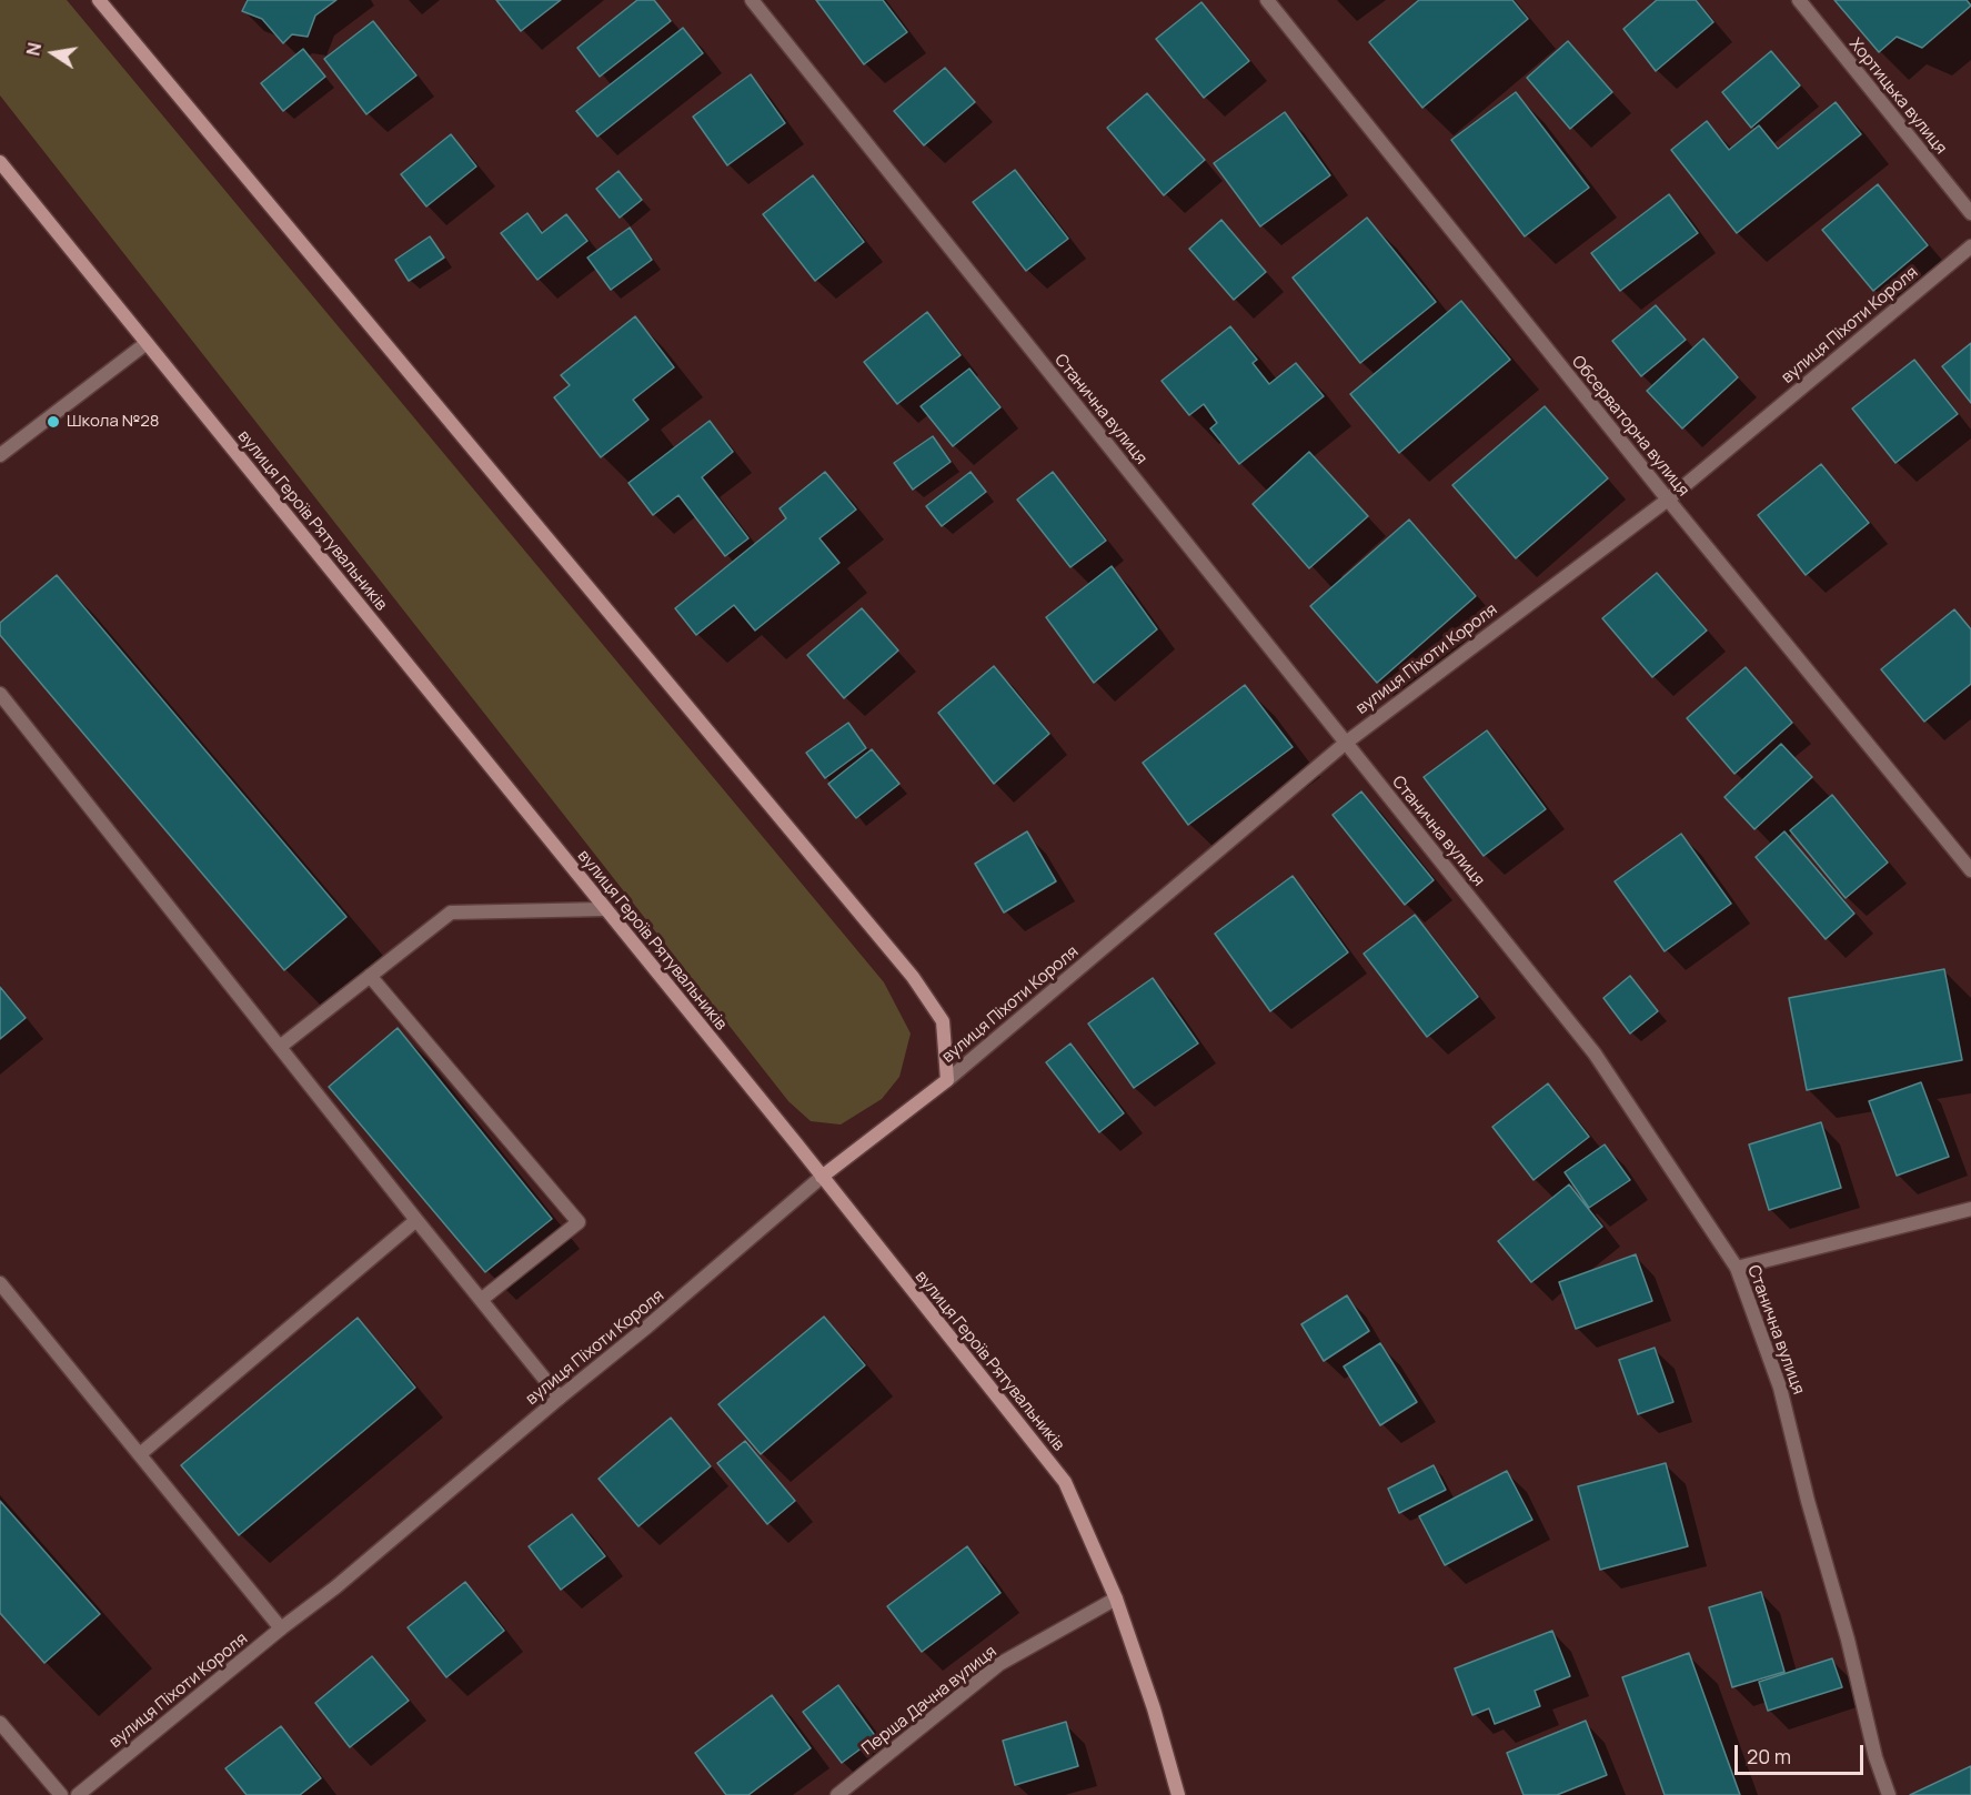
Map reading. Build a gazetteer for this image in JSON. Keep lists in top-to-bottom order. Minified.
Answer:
{"streets":{"main road":["вулиця Піхоти Короля","вулиця Героїв Рятувальників"],"street":["Хортицька вулиця","Станична вулиця","Обсерваторна вулиця","Перша Дачна вулиця"]},"crossings":[["вулиця Піхоти Короля","Станична вулиця"],["вулиця Піхоти Короля","Обсерваторна вулиця"],["вулиця Піхоти Короля","вулиця Героїв Рятувальників"],["вулиця Героїв Рятувальників","Перша Дачна вулиця"]],"places":["Школа №28"],"scale_bar":"20 m","north":"left"}
